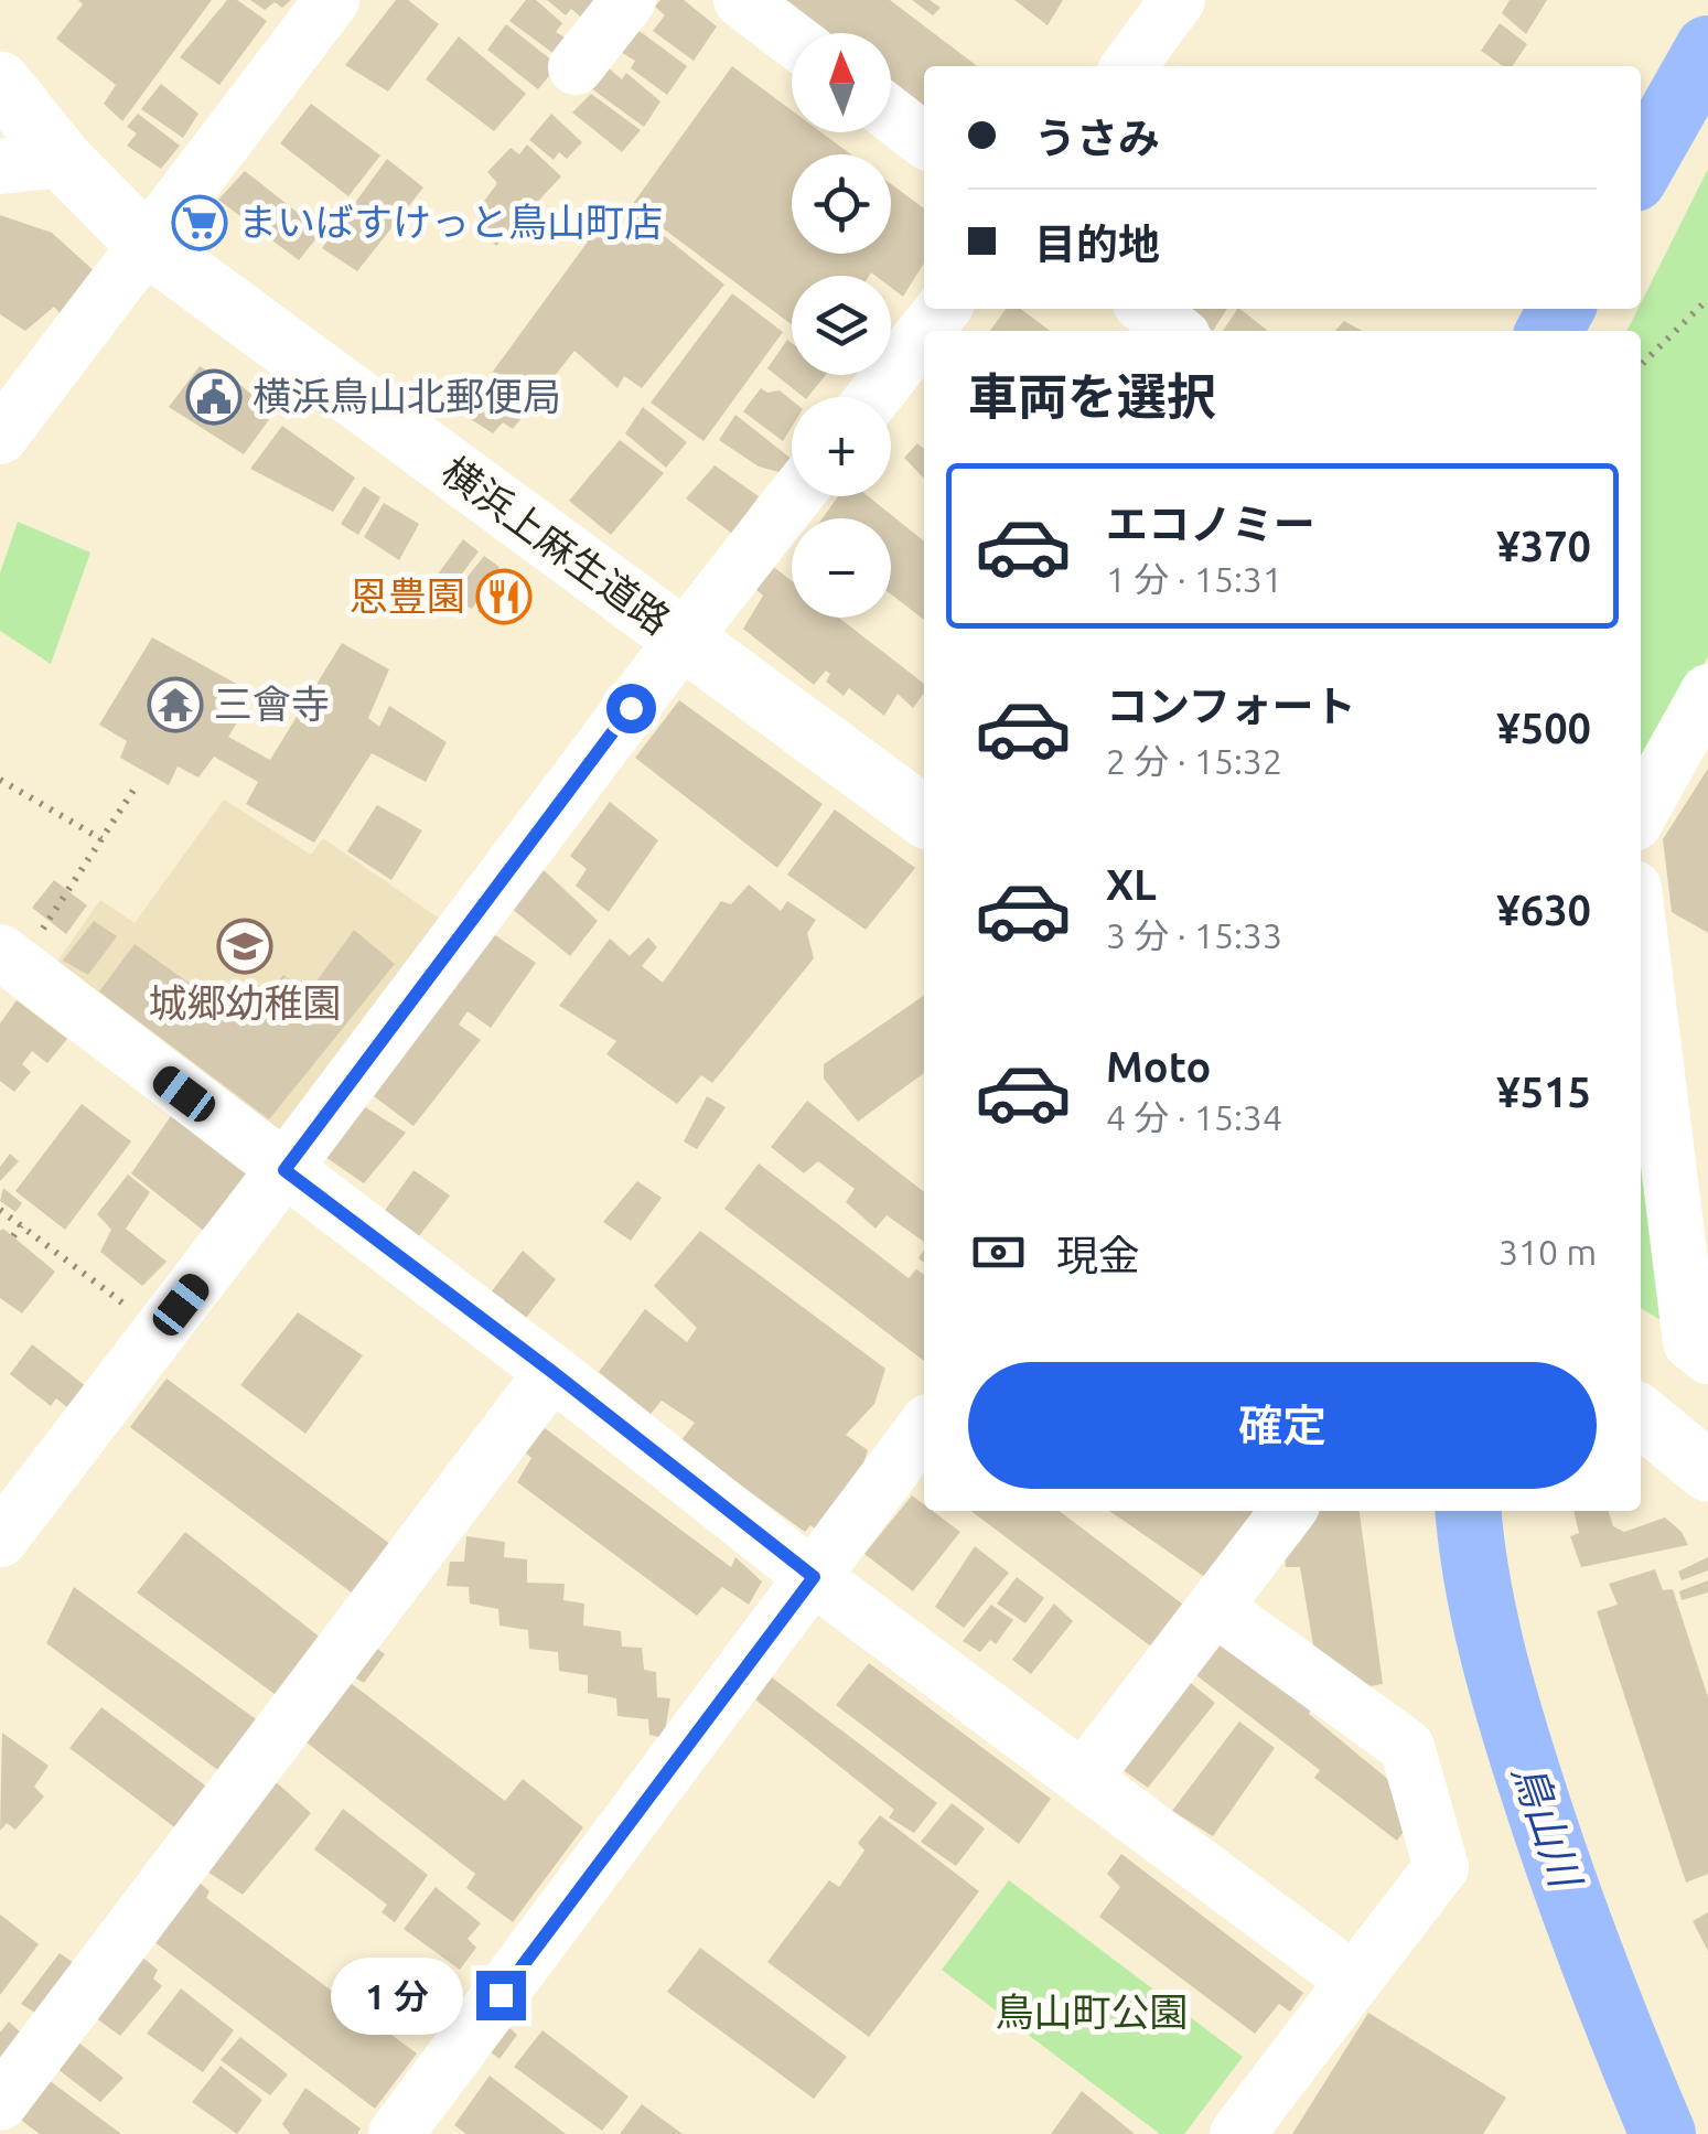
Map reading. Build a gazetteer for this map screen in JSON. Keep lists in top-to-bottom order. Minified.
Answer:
{"streets":{"main road":["横浜上麻生道路"]},"water":["鳥山川"],"parks":["鳥山町公園"],"places":{"supermarket":["まいばすけっと鳥山町店"],"public building":["横浜鳥山北郵便局"],"restaurant":["恩豊園"],"temple":["三會寺"],"school or university":["城郷幼稚園"]},"north":"top","page":{"map_buttons":["+","−"],"banner":["うさみ","目的地"],"heading":"車両を選択","list":[{"name":"エコノミー","note":"1 分 · 15:31","value":"¥370"},{"name":"コンフォート","note":"2 分 · 15:32","value":"¥500"},{"name":"XL","note":"3 分 · 15:33","value":"¥630"},{"name":"Moto","note":"4 分 · 15:34","value":"¥515"}],"pay":["現金","310 m"],"buttons":"確定","bubble":"1 分"}}
